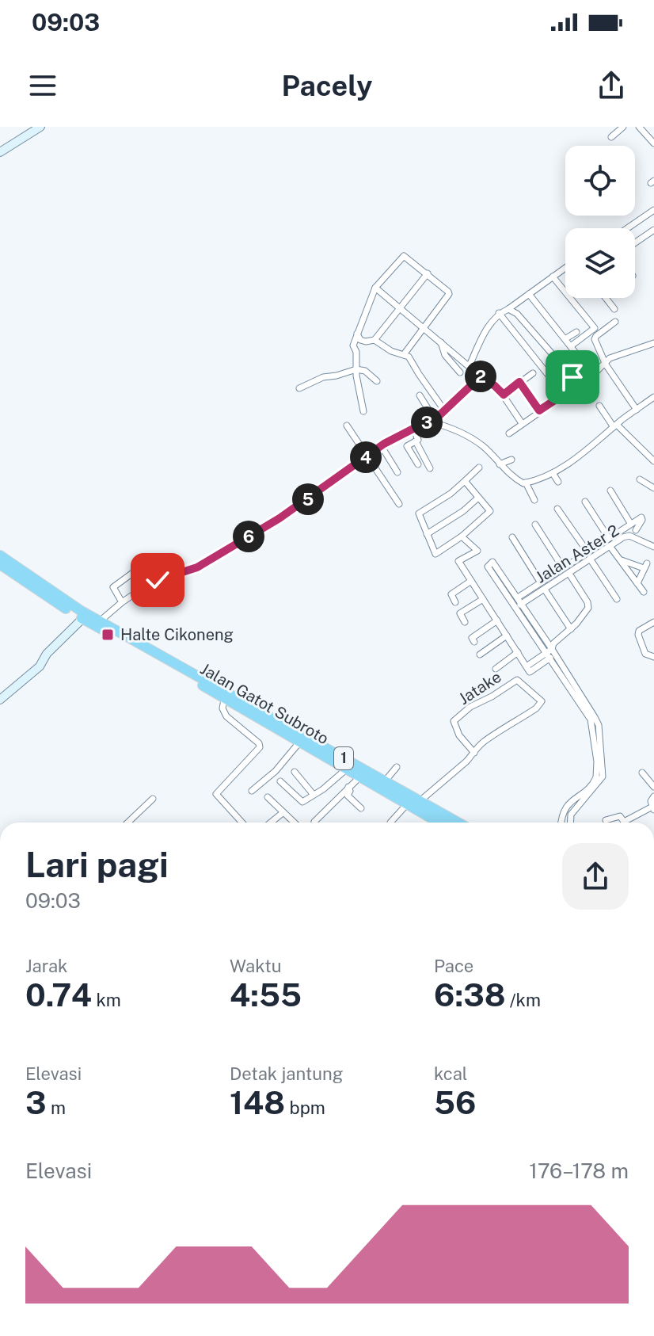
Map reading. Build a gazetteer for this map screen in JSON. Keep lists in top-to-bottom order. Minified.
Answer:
{"streets":{"highway":["Jalan Gatot Subroto","1"],"street":["Jalan Aster 2","Jatake"]},"places":{"transit":["Halte Cikoneng"]},"page":{"status":"09:03","header":"Pacely","pins":["2","3","4","5","6"],"heading":["Lari pagi","09:03"],"stats":[["Jarak","0.74 km"],["Waktu","4:55"],["Pace","6:38 /km"],["Elevasi","3 m"],["Detak jantung","148 bpm"],["kcal","56"]],"chart":["Elevasi","176–178 m"]}}
